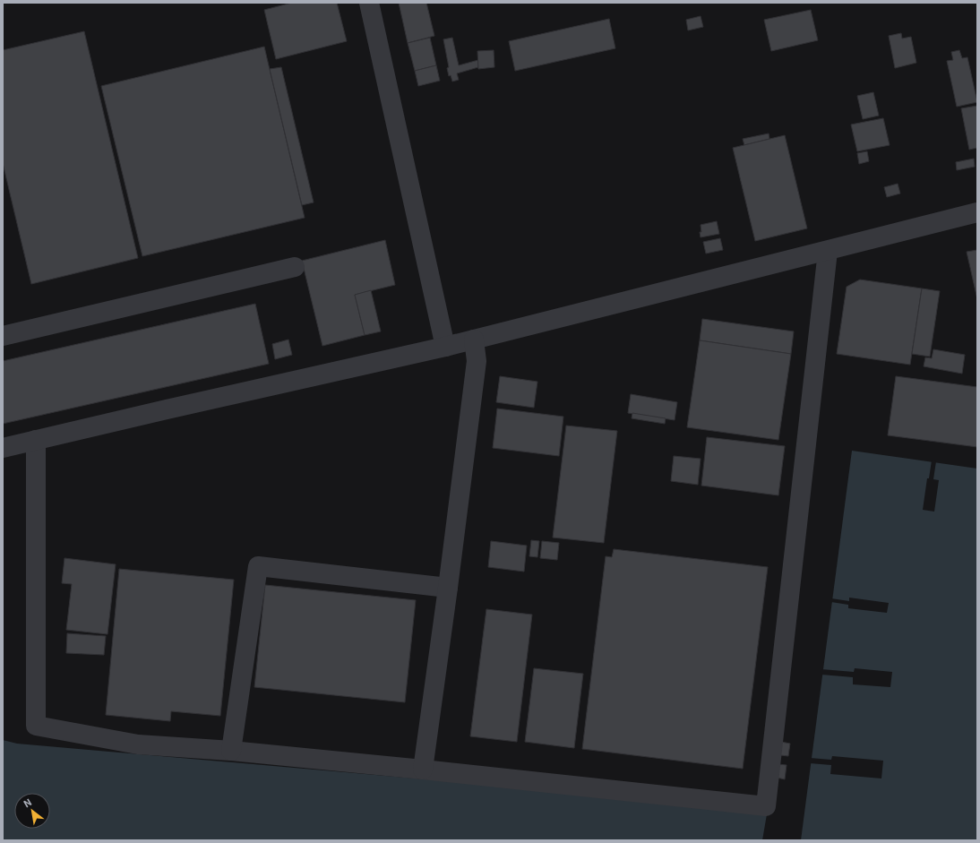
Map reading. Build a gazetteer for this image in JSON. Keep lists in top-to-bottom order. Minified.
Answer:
{"north":"top left"}
